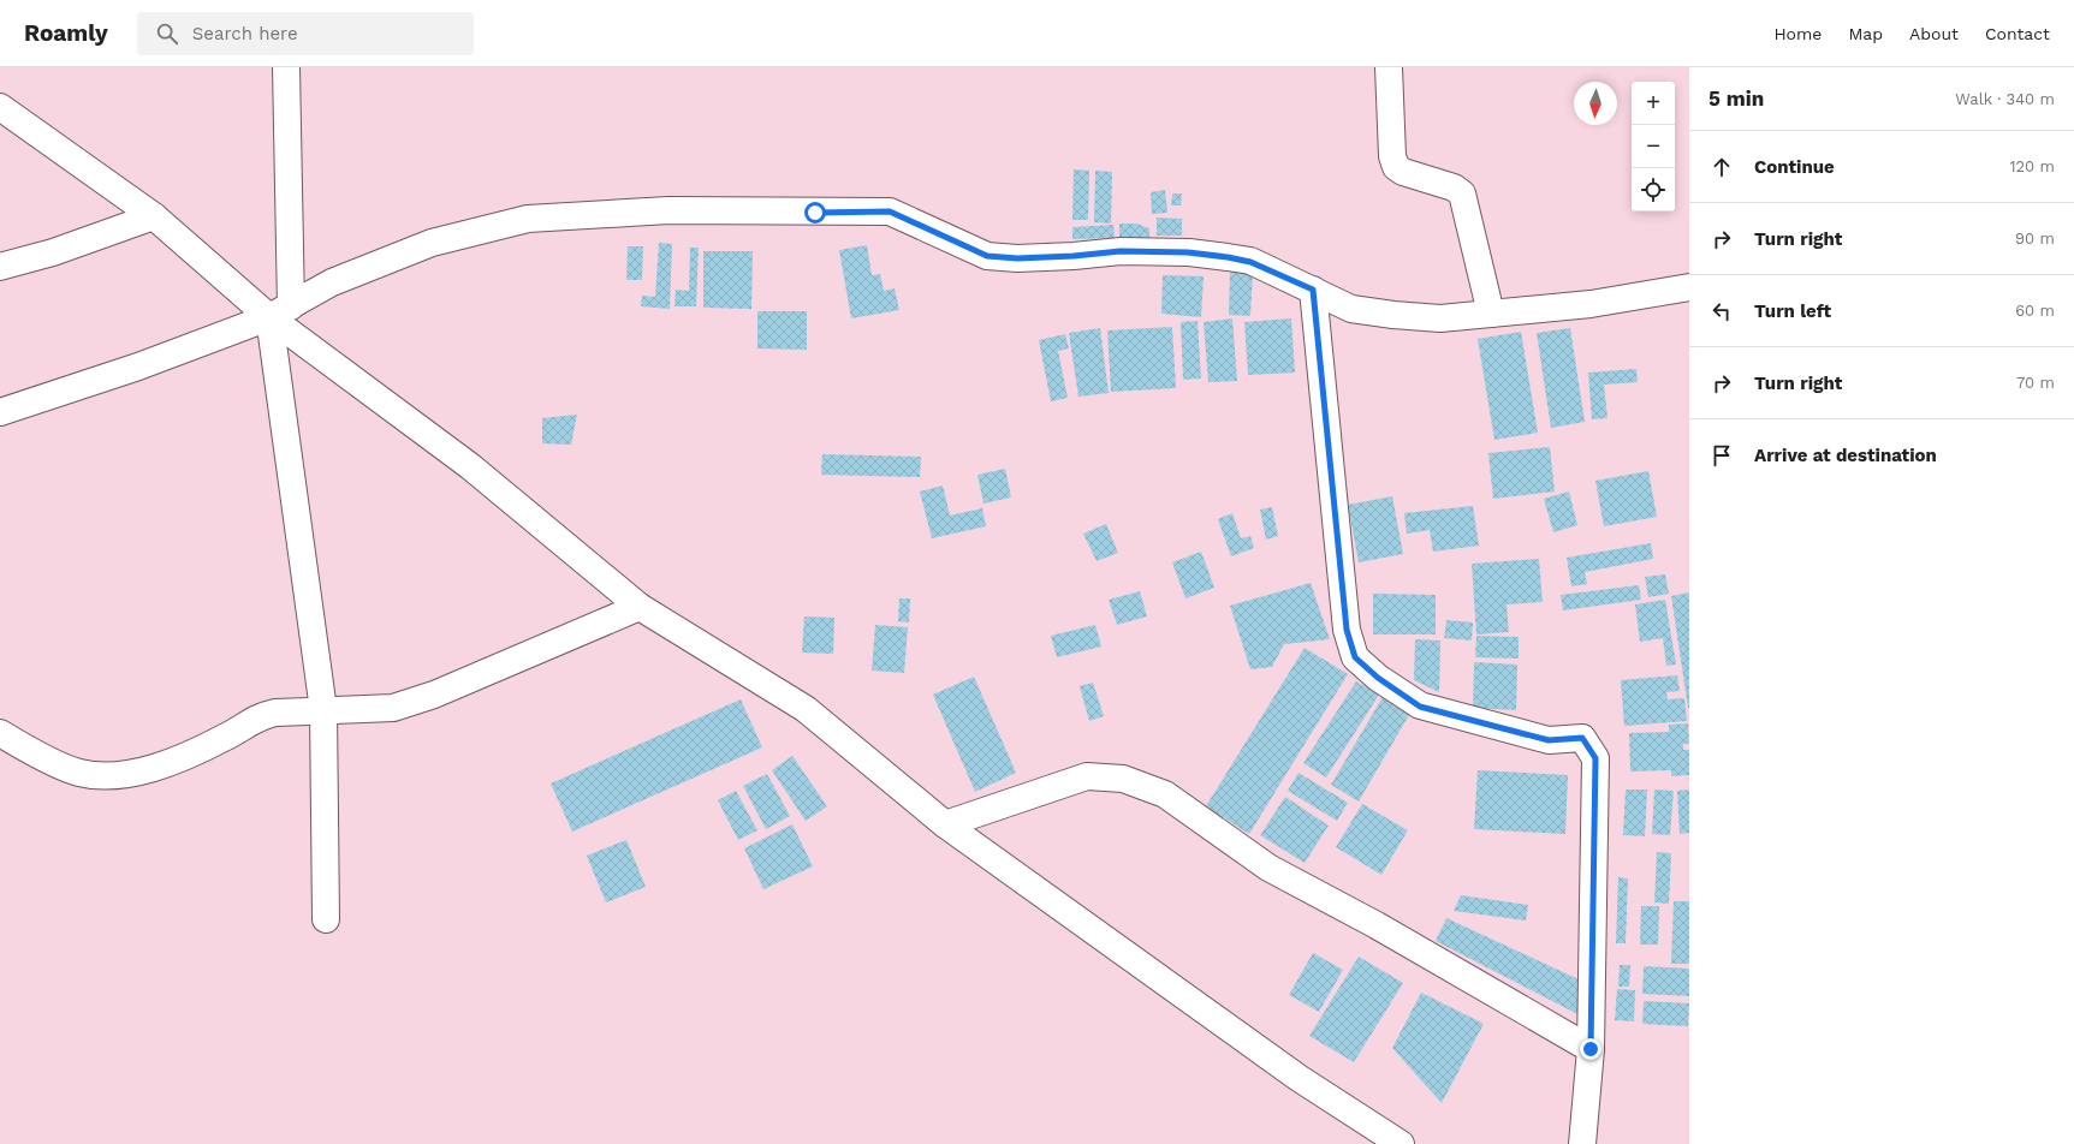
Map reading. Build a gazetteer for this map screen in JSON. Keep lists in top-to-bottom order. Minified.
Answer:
{"north":"bottom","page":{"header":"Roamly","search":"Search here","nav":["Home","Map","About","Contact"],"heading":["5 min","Walk · 340 m"],"map_buttons":["+","−"],"list":[["Continue","120 m"],["Turn right","90 m"],["Turn left","60 m"],["Turn right","70 m"],"Arrive at destination"]}}
